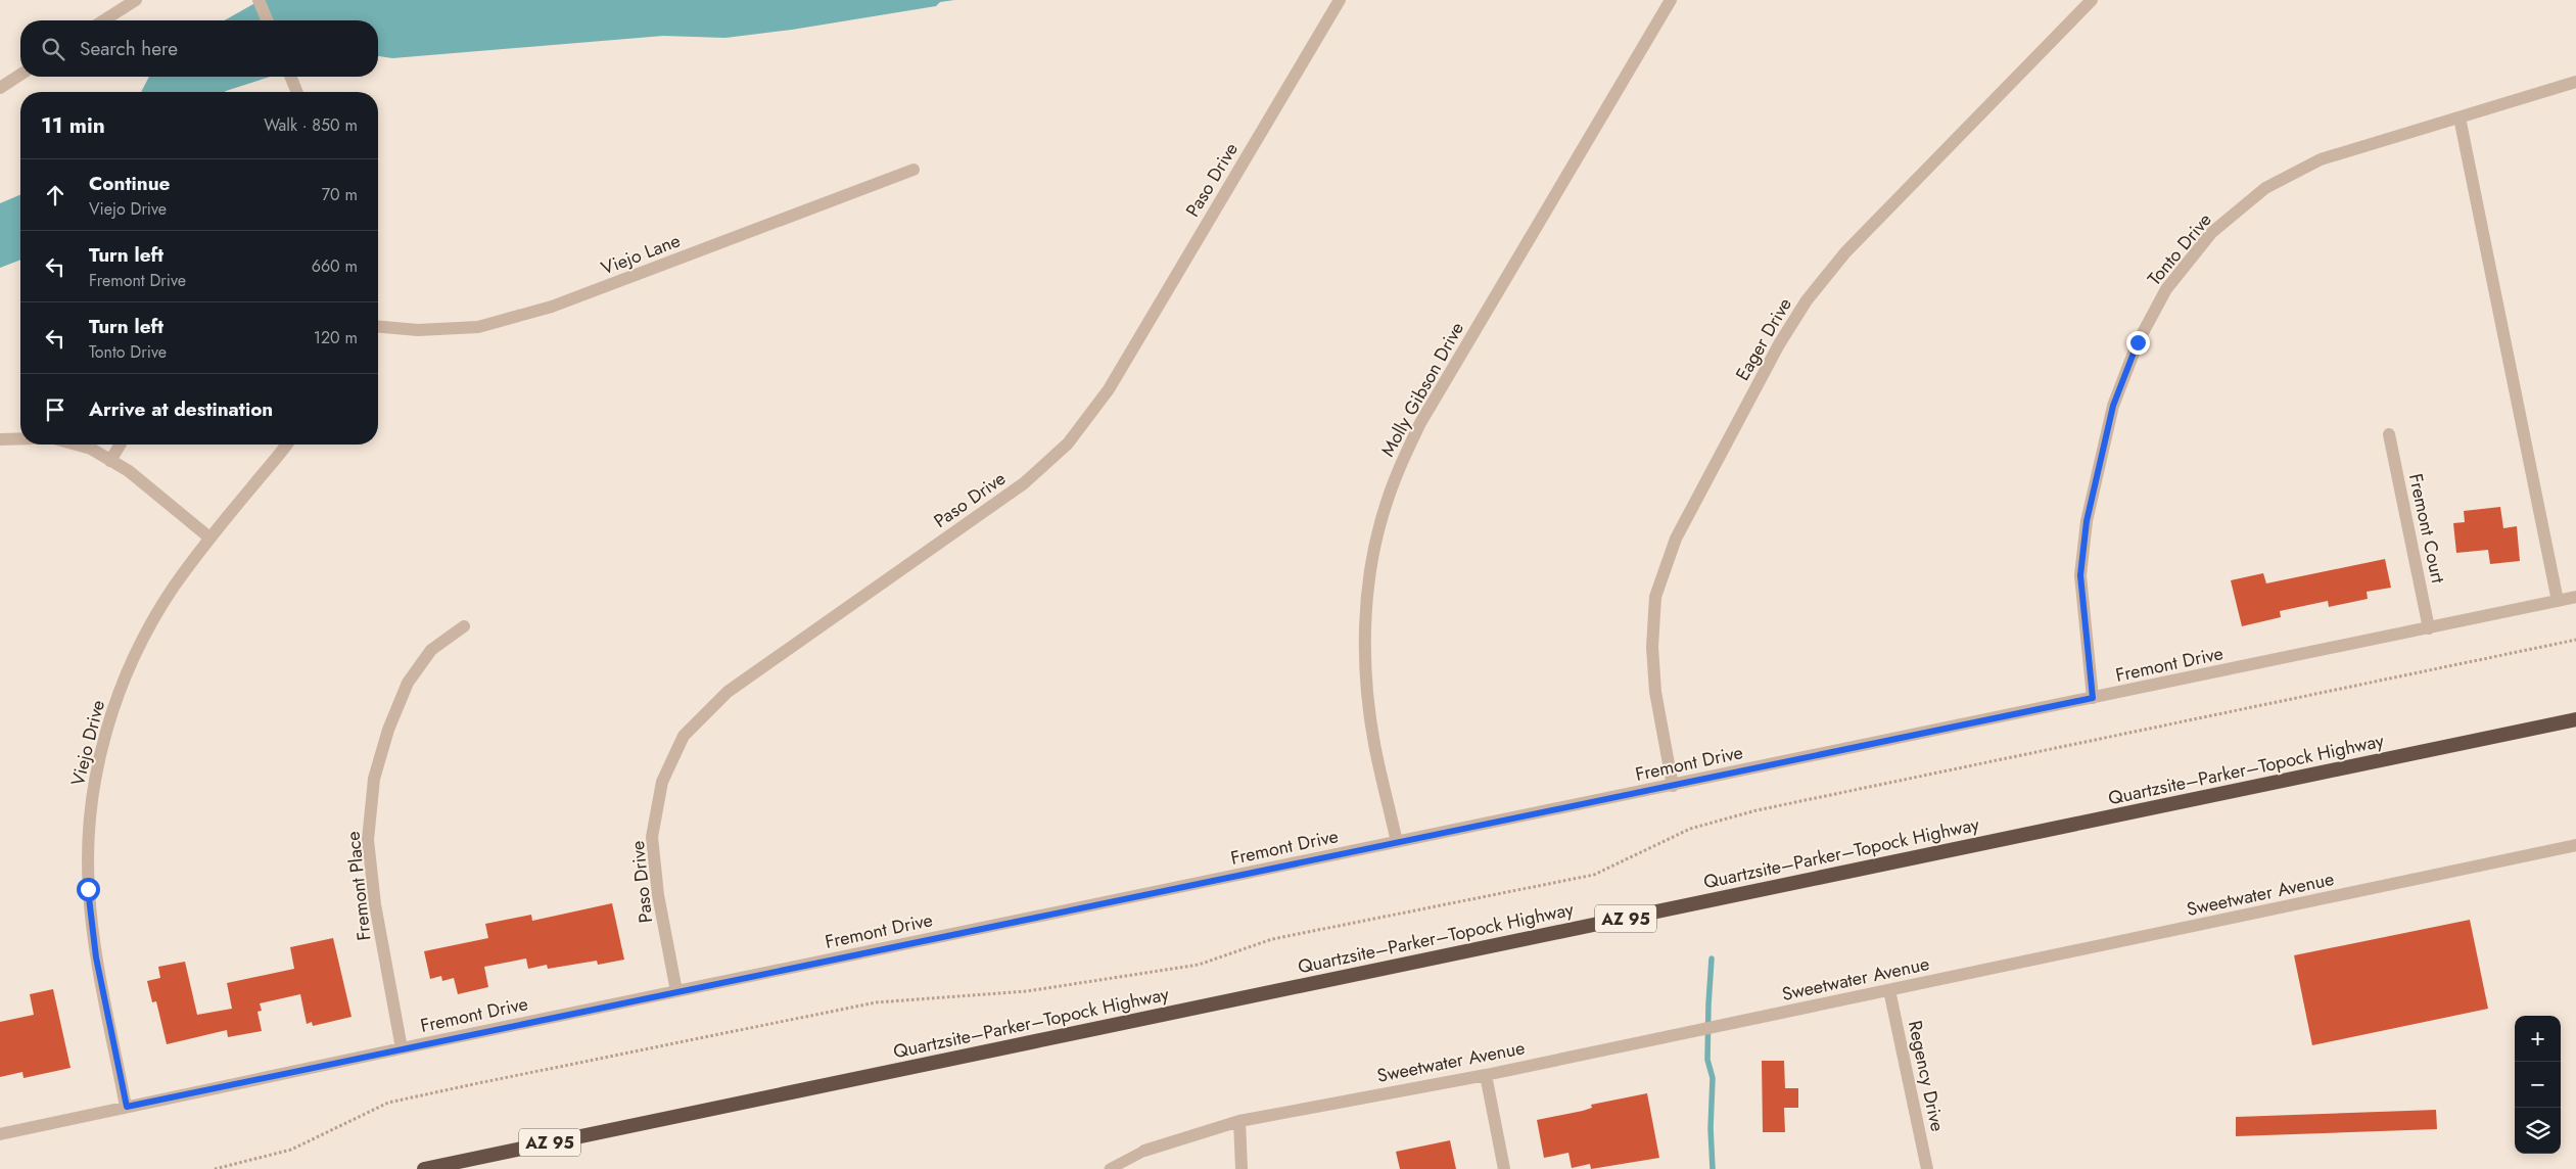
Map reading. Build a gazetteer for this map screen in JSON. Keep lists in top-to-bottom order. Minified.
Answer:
{"streets":{"highway":["Quartzsite–Parker–Topock Highway","AZ 95"],"street":["Paso Drive","Tonto Drive","Viejo Lane","Eager Drive","Molly Gibson Drive","Fremont Court","Fremont Drive","Viejo Drive","Fremont Place","Sweetwater Avenue","Regency Drive"]},"crossings":[["Paso Drive","Fremont Drive"],["Tonto Drive","Fremont Drive"],["Eager Drive","Fremont Drive"],["Molly Gibson Drive","Fremont Drive"],["Fremont Court","Fremont Drive"],["Fremont Drive","Viejo Drive"],["Fremont Drive","Fremont Place"],["Sweetwater Avenue","Regency Drive"]],"page":{"search":"Search here","heading":["11 min","Walk · 850 m"],"list":[["Continue","Viejo Drive","70 m"],["Turn left","Fremont Drive","660 m"],["Turn left","Tonto Drive","120 m"],"Arrive at destination"],"map_buttons":["+","−"]}}
